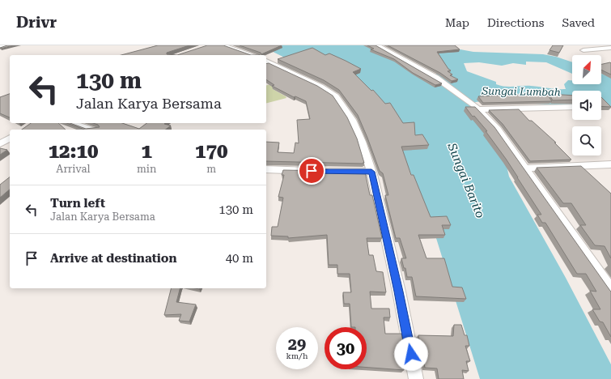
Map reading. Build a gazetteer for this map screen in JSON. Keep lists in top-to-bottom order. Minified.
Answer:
{"water":["Sungai Lumbah","Sungai Barito"],"north":"top right","page":{"header":"Drivr","nav":["Map","Directions","Saved"],"turn":["130 m","Jalan Karya Bersama"],"eta":["12:10","Arrival","1","min","170","m"],"list":[{"name":"Turn left","note":"Jalan Karya Bersama","value":"130 m"},{"name":"Arrive at destination","value":"40 m"}],"speed":"29 km/h","limit":"30"}}
